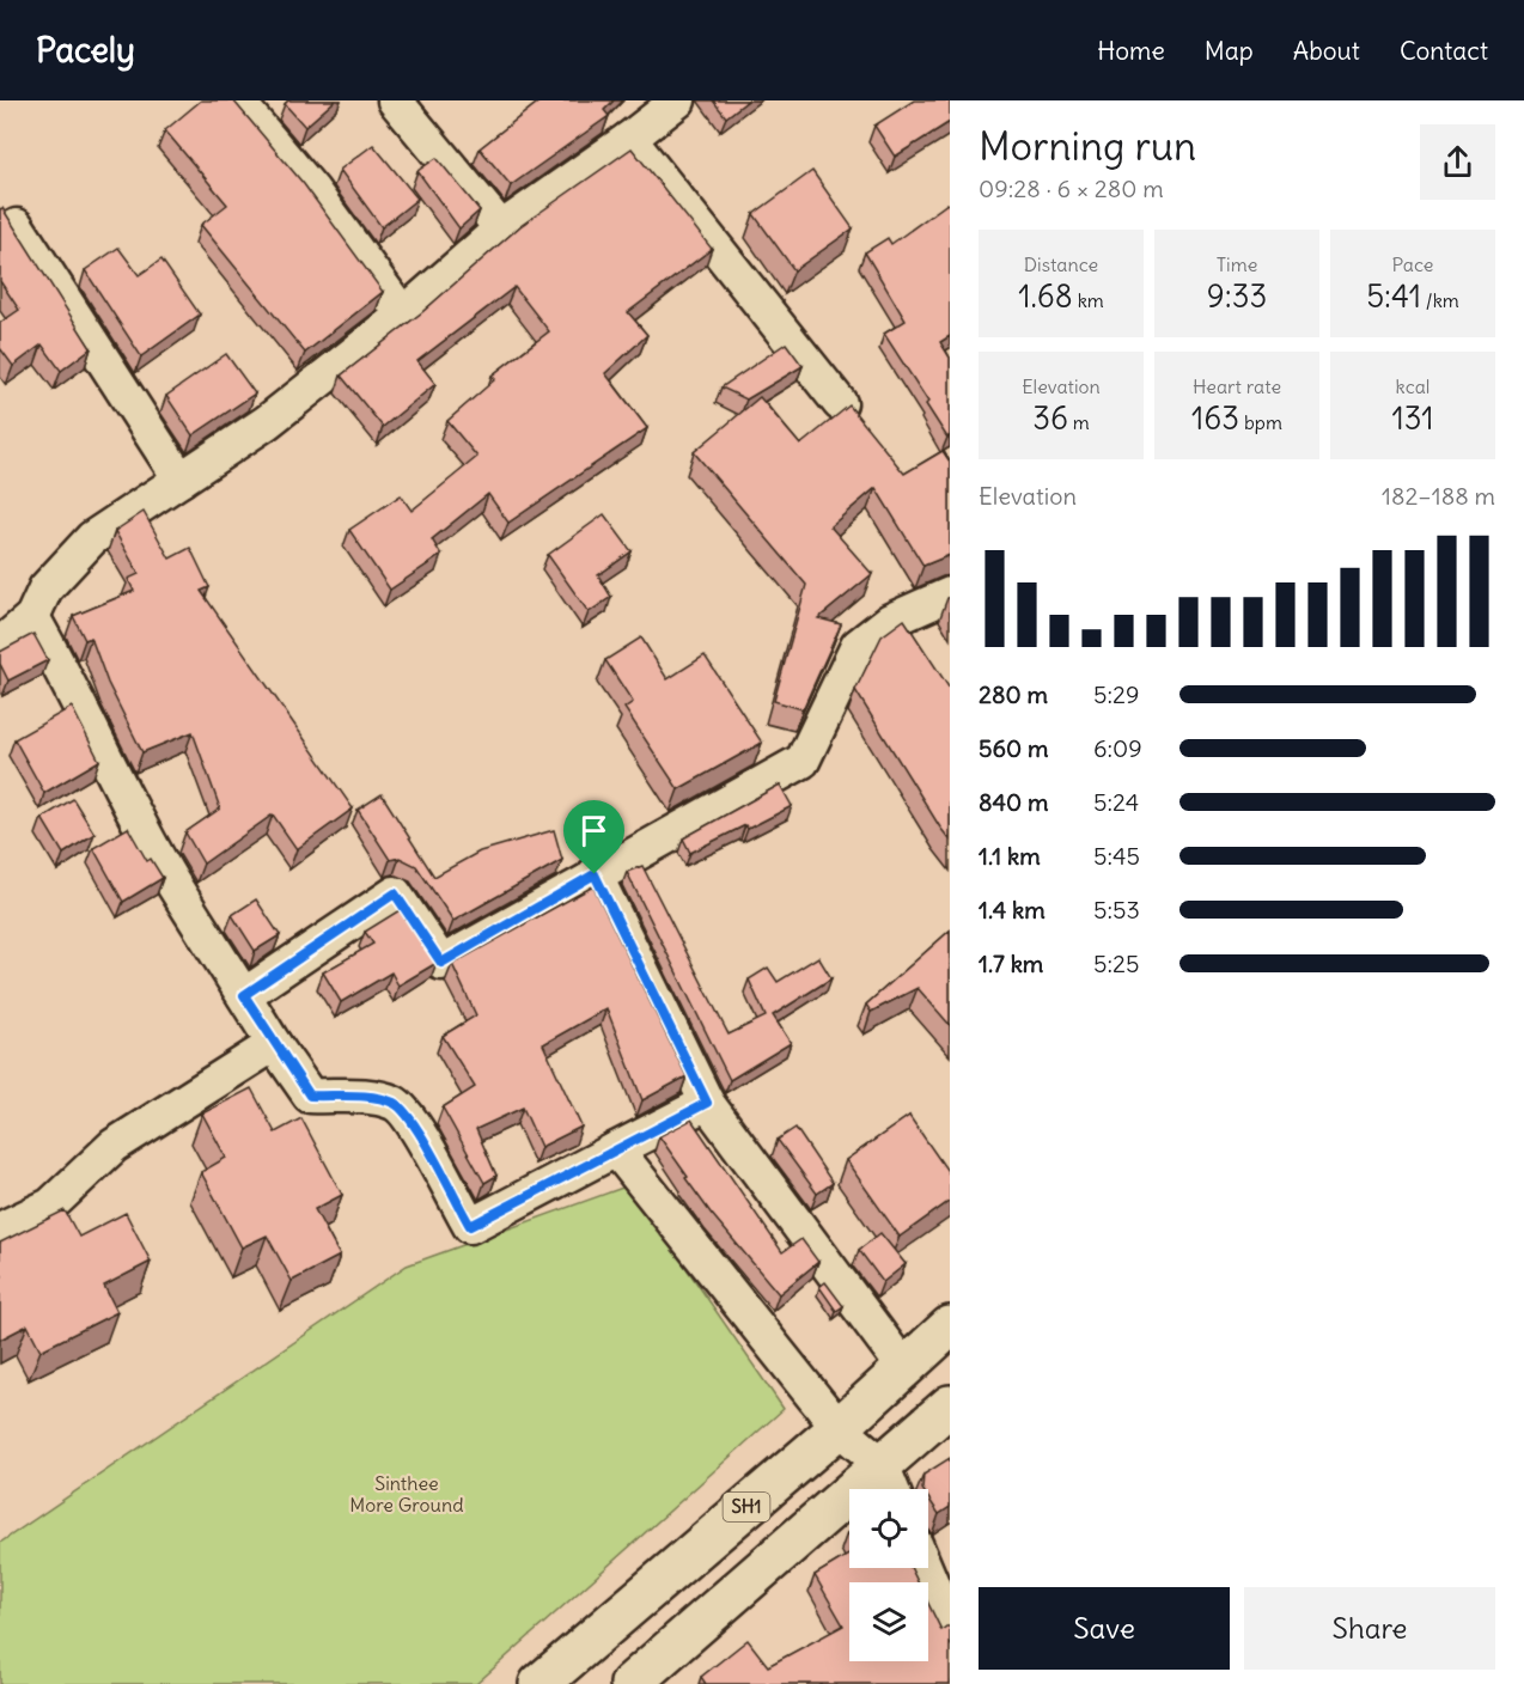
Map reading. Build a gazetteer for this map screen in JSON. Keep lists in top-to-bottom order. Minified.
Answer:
{"streets":{"main road":["SH1"]},"parks":["Sinthee More Ground"],"page":{"header":"Pacely","nav":["Home","Map","About","Contact"],"heading":["Morning run","09:28 · 6 × 280 m"],"stats":[["Distance","1.68 km"],["Time","9:33"],["Pace","5:41 /km"],["Elevation","36 m"],["Heart rate","163 bpm"],["kcal","131"]],"chart":["Elevation","182–188 m"],"list":[{"name":"280 m","note":"5:29"},{"name":"560 m","note":"6:09"},{"name":"840 m","note":"5:24"},{"name":"1.1 km","note":"5:45"},{"name":"1.4 km","note":"5:53"},{"name":"1.7 km","note":"5:25"}],"buttons":["Save","Share"]}}
